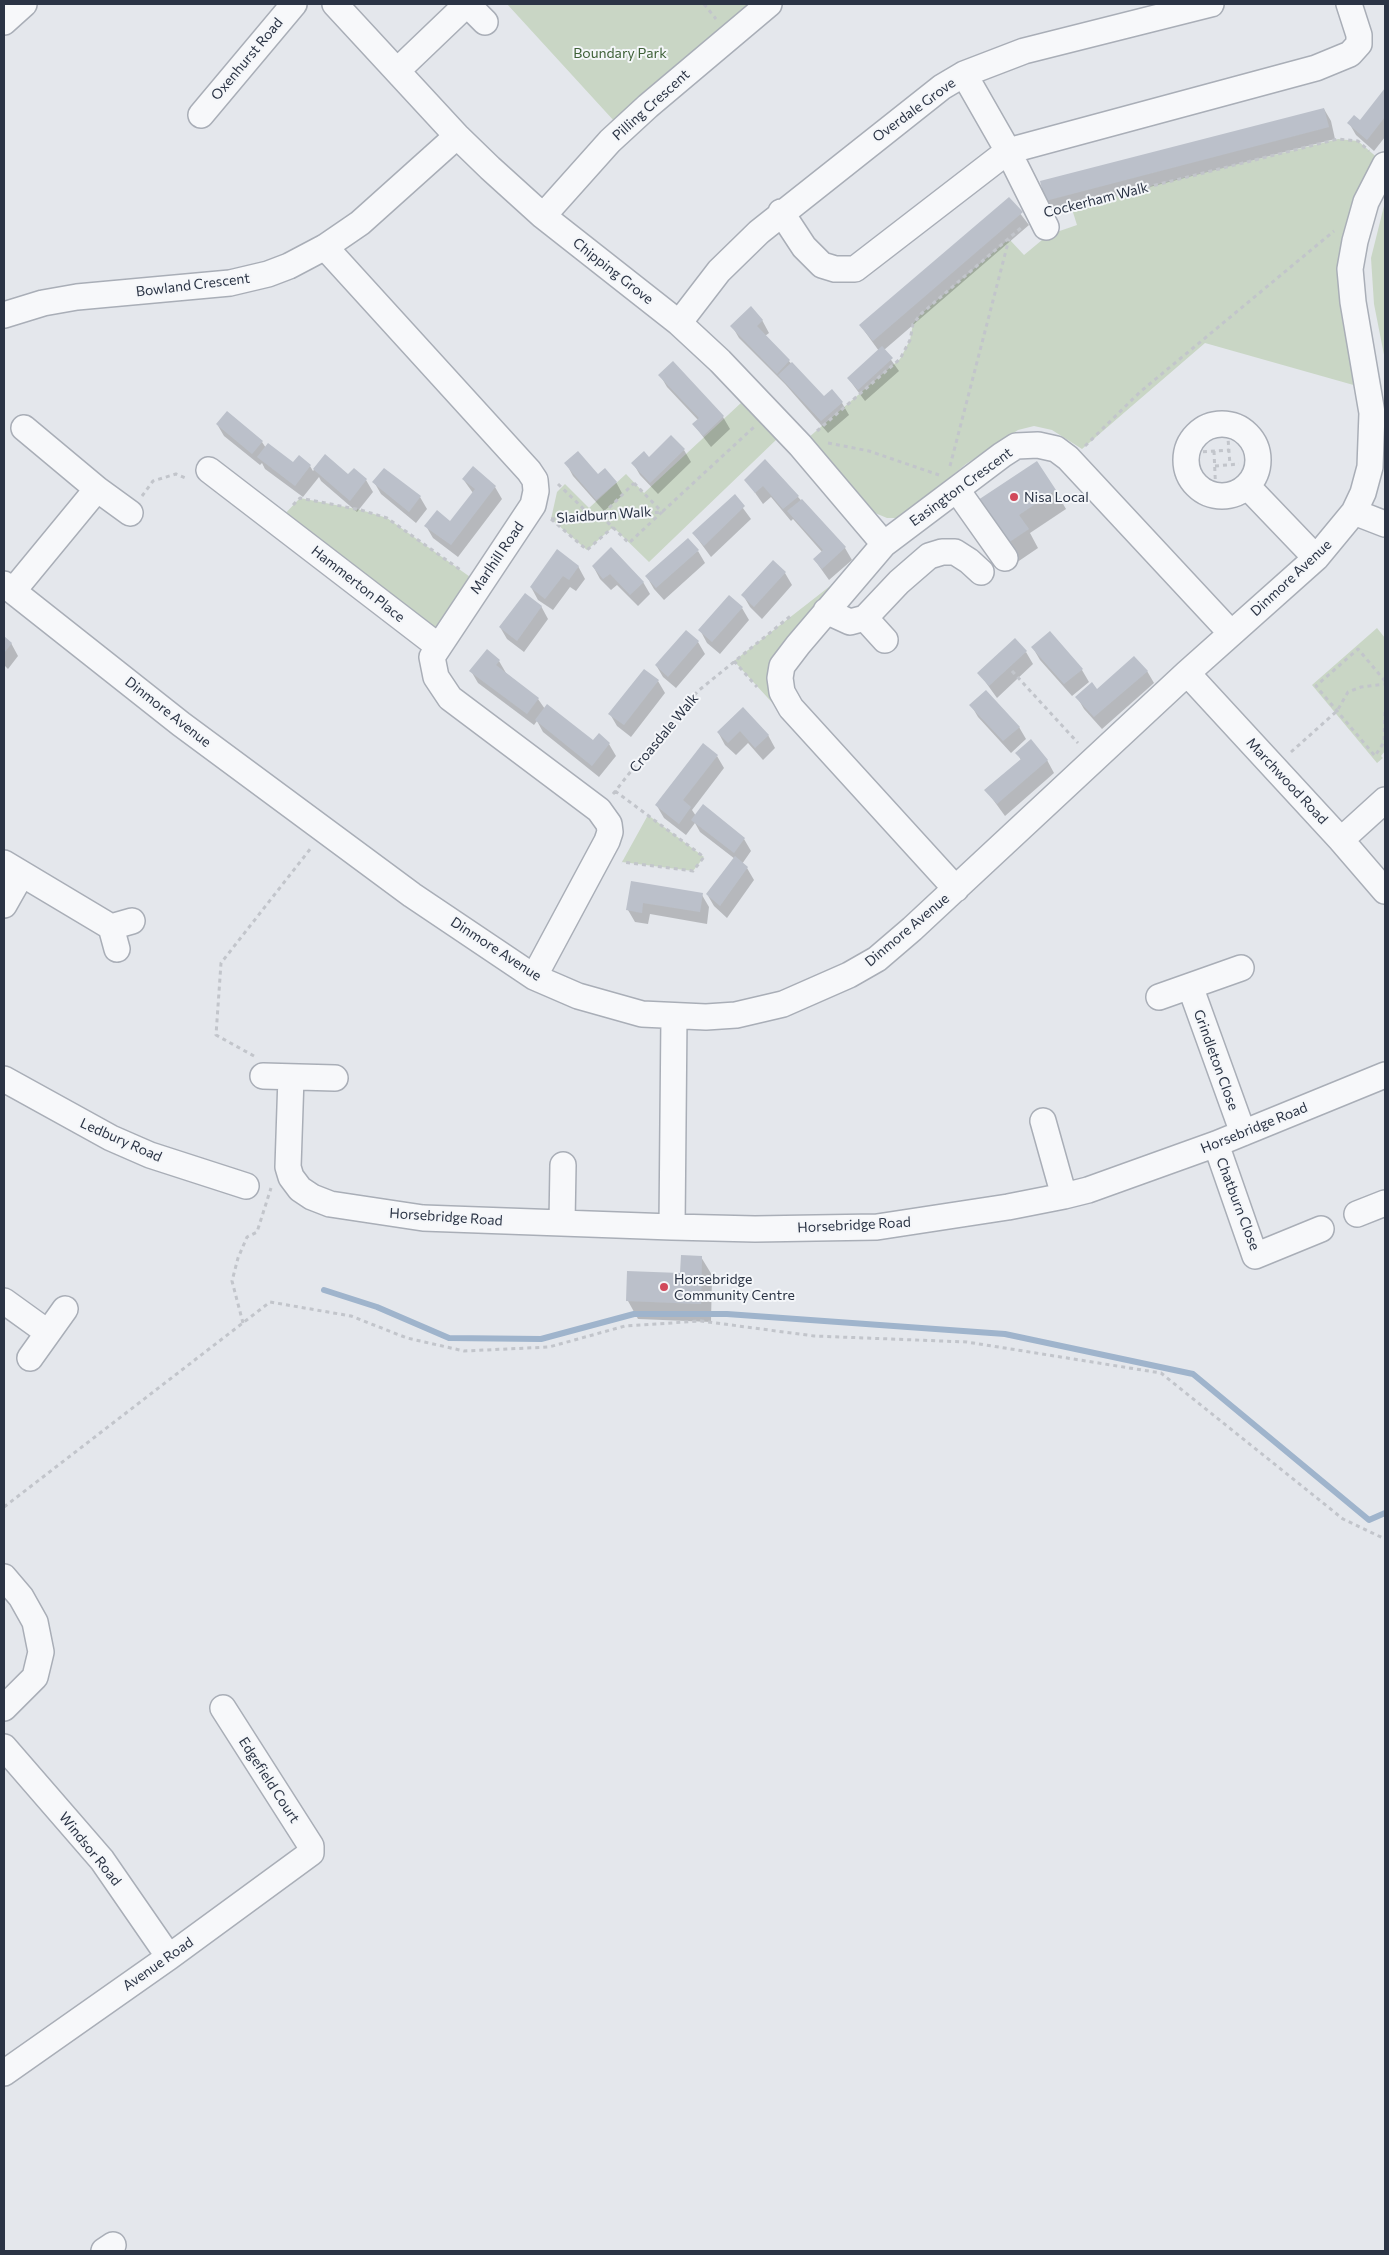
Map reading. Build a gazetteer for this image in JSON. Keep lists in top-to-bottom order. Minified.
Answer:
{"streets":{"street":["Oxenhurst Road","Pilling Crescent","Overdale Grove","Chipping Grove","Bowland Crescent","Easington Crescent","Marlhill Road","Dinmore Avenue","Hammerton Place","Marchwood Road","Grindleton Close","Horsebridge Road","Ledbury Road","Chatburn Close","Edgefield Court","Windsor Road","Avenue Road"],"path":["Cockerham Walk","Slaidburn Walk","Croasdale Walk"]},"crossings":[["Pilling Crescent","Chipping Grove"],["Overdale Grove","Chipping Grove"],["Cockerham Walk","Chipping Grove"],["Cockerham Walk","Dinmore Avenue"],["Chipping Grove","Bowland Crescent"],["Chipping Grove","Easington Crescent"],["Chipping Grove","Slaidburn Walk"],["Easington Crescent","Dinmore Avenue"],["Slaidburn Walk","Marlhill Road"],["Marlhill Road","Dinmore Avenue"],["Marlhill Road","Hammerton Place"],["Marlhill Road","Croasdale Walk"],["Dinmore Avenue","Marchwood Road"],["Grindleton Close","Horsebridge Road"],["Horsebridge Road","Chatburn Close"],["Edgefield Court","Avenue Road"],["Windsor Road","Avenue Road"]],"parks":["Boundary Park"],"places":["Nisa Local","Horsebridge Community Centre"]}
